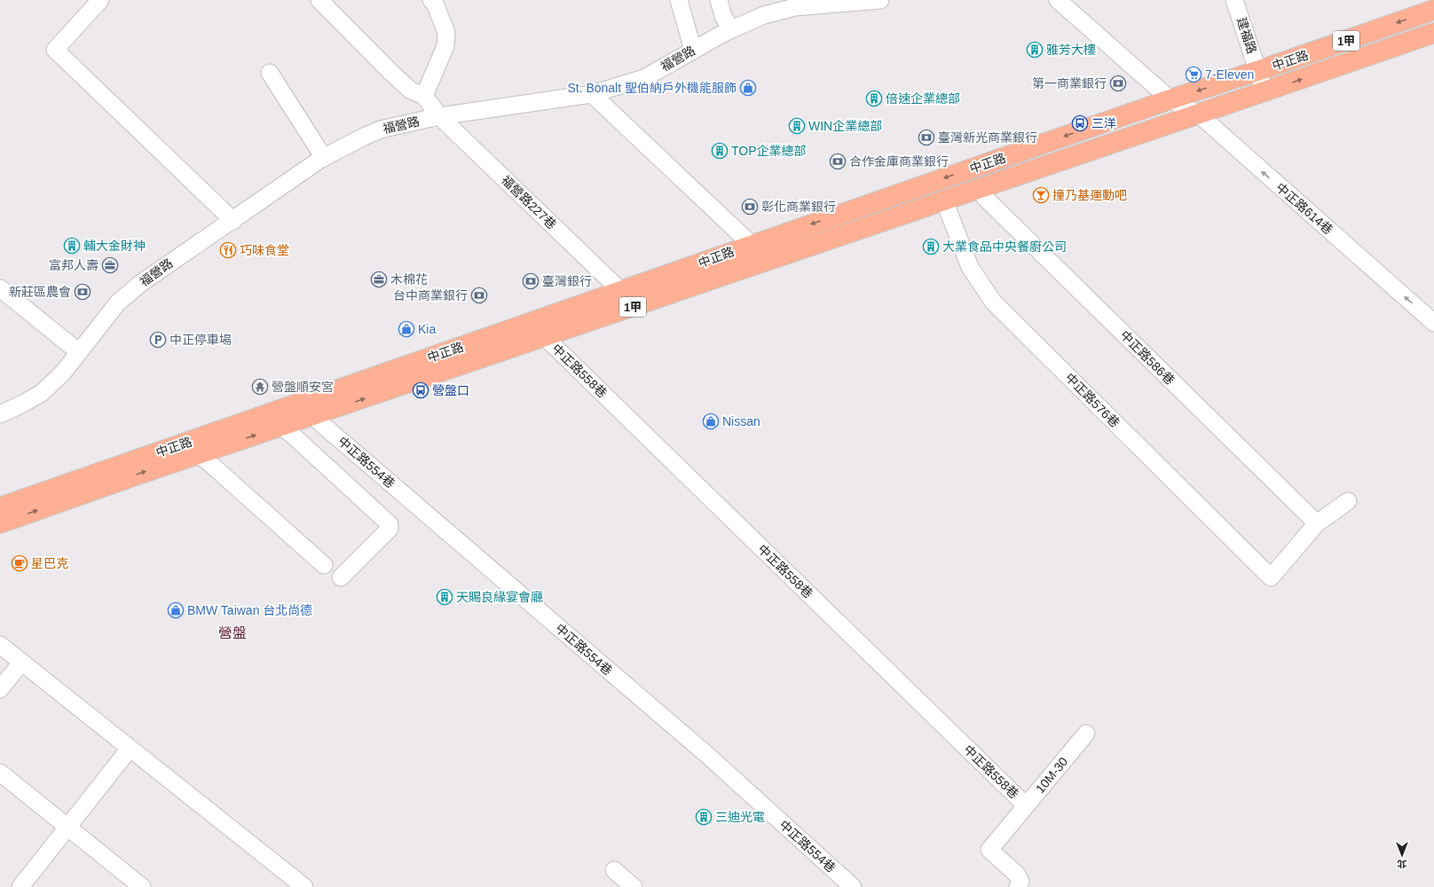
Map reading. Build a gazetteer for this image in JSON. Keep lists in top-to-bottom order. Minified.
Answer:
{"streets":{"main road":["1甲","中正路"],"street":["建福路","福營路","福營路227巷","中正路614巷","中正路586巷","中正路558巷","中正路576巷","中正路554巷","10M-30"]},"crossings":[["建福路","中正路"],["福營路","福營路227巷"],["中正路","福營路227巷"],["中正路","中正路614巷"],["中正路","中正路586巷"],["中正路","中正路558巷"],["中正路","中正路576巷"],["中正路","中正路554巷"],["中正路586巷","中正路576巷"],["中正路558巷","10M-30"]],"one_way":["中正路614巷"],"districts":["營盤"],"places":{"building":["雅芳大樓","倍速企業總部","WIN企業總部","TOP企業總部","輔大金財神","大業食品中央餐廚公司","天賜良緣宴會廳","三迪光電"],"supermarket":["7-Eleven"],"bank":["第一商業銀行","臺灣新光商業銀行","合作金庫商業銀行","彰化商業銀行","臺灣銀行","新莊區農會","台中商業銀行"],"shop":["St. Bonalt 聖伯納戶外機能服飾","Kia","Nissan","BMW Taiwan 台北尚德"],"bus stop":["三洋","營盤口"],"bar":["撞乃基運動吧"],"restaurant":["巧味食堂"],"office":["富邦人壽","木棉花"],"parking":["中正停車場"],"temple":["營盤順安宮"],"cafe":["星巴克"]},"north":"bottom"}
